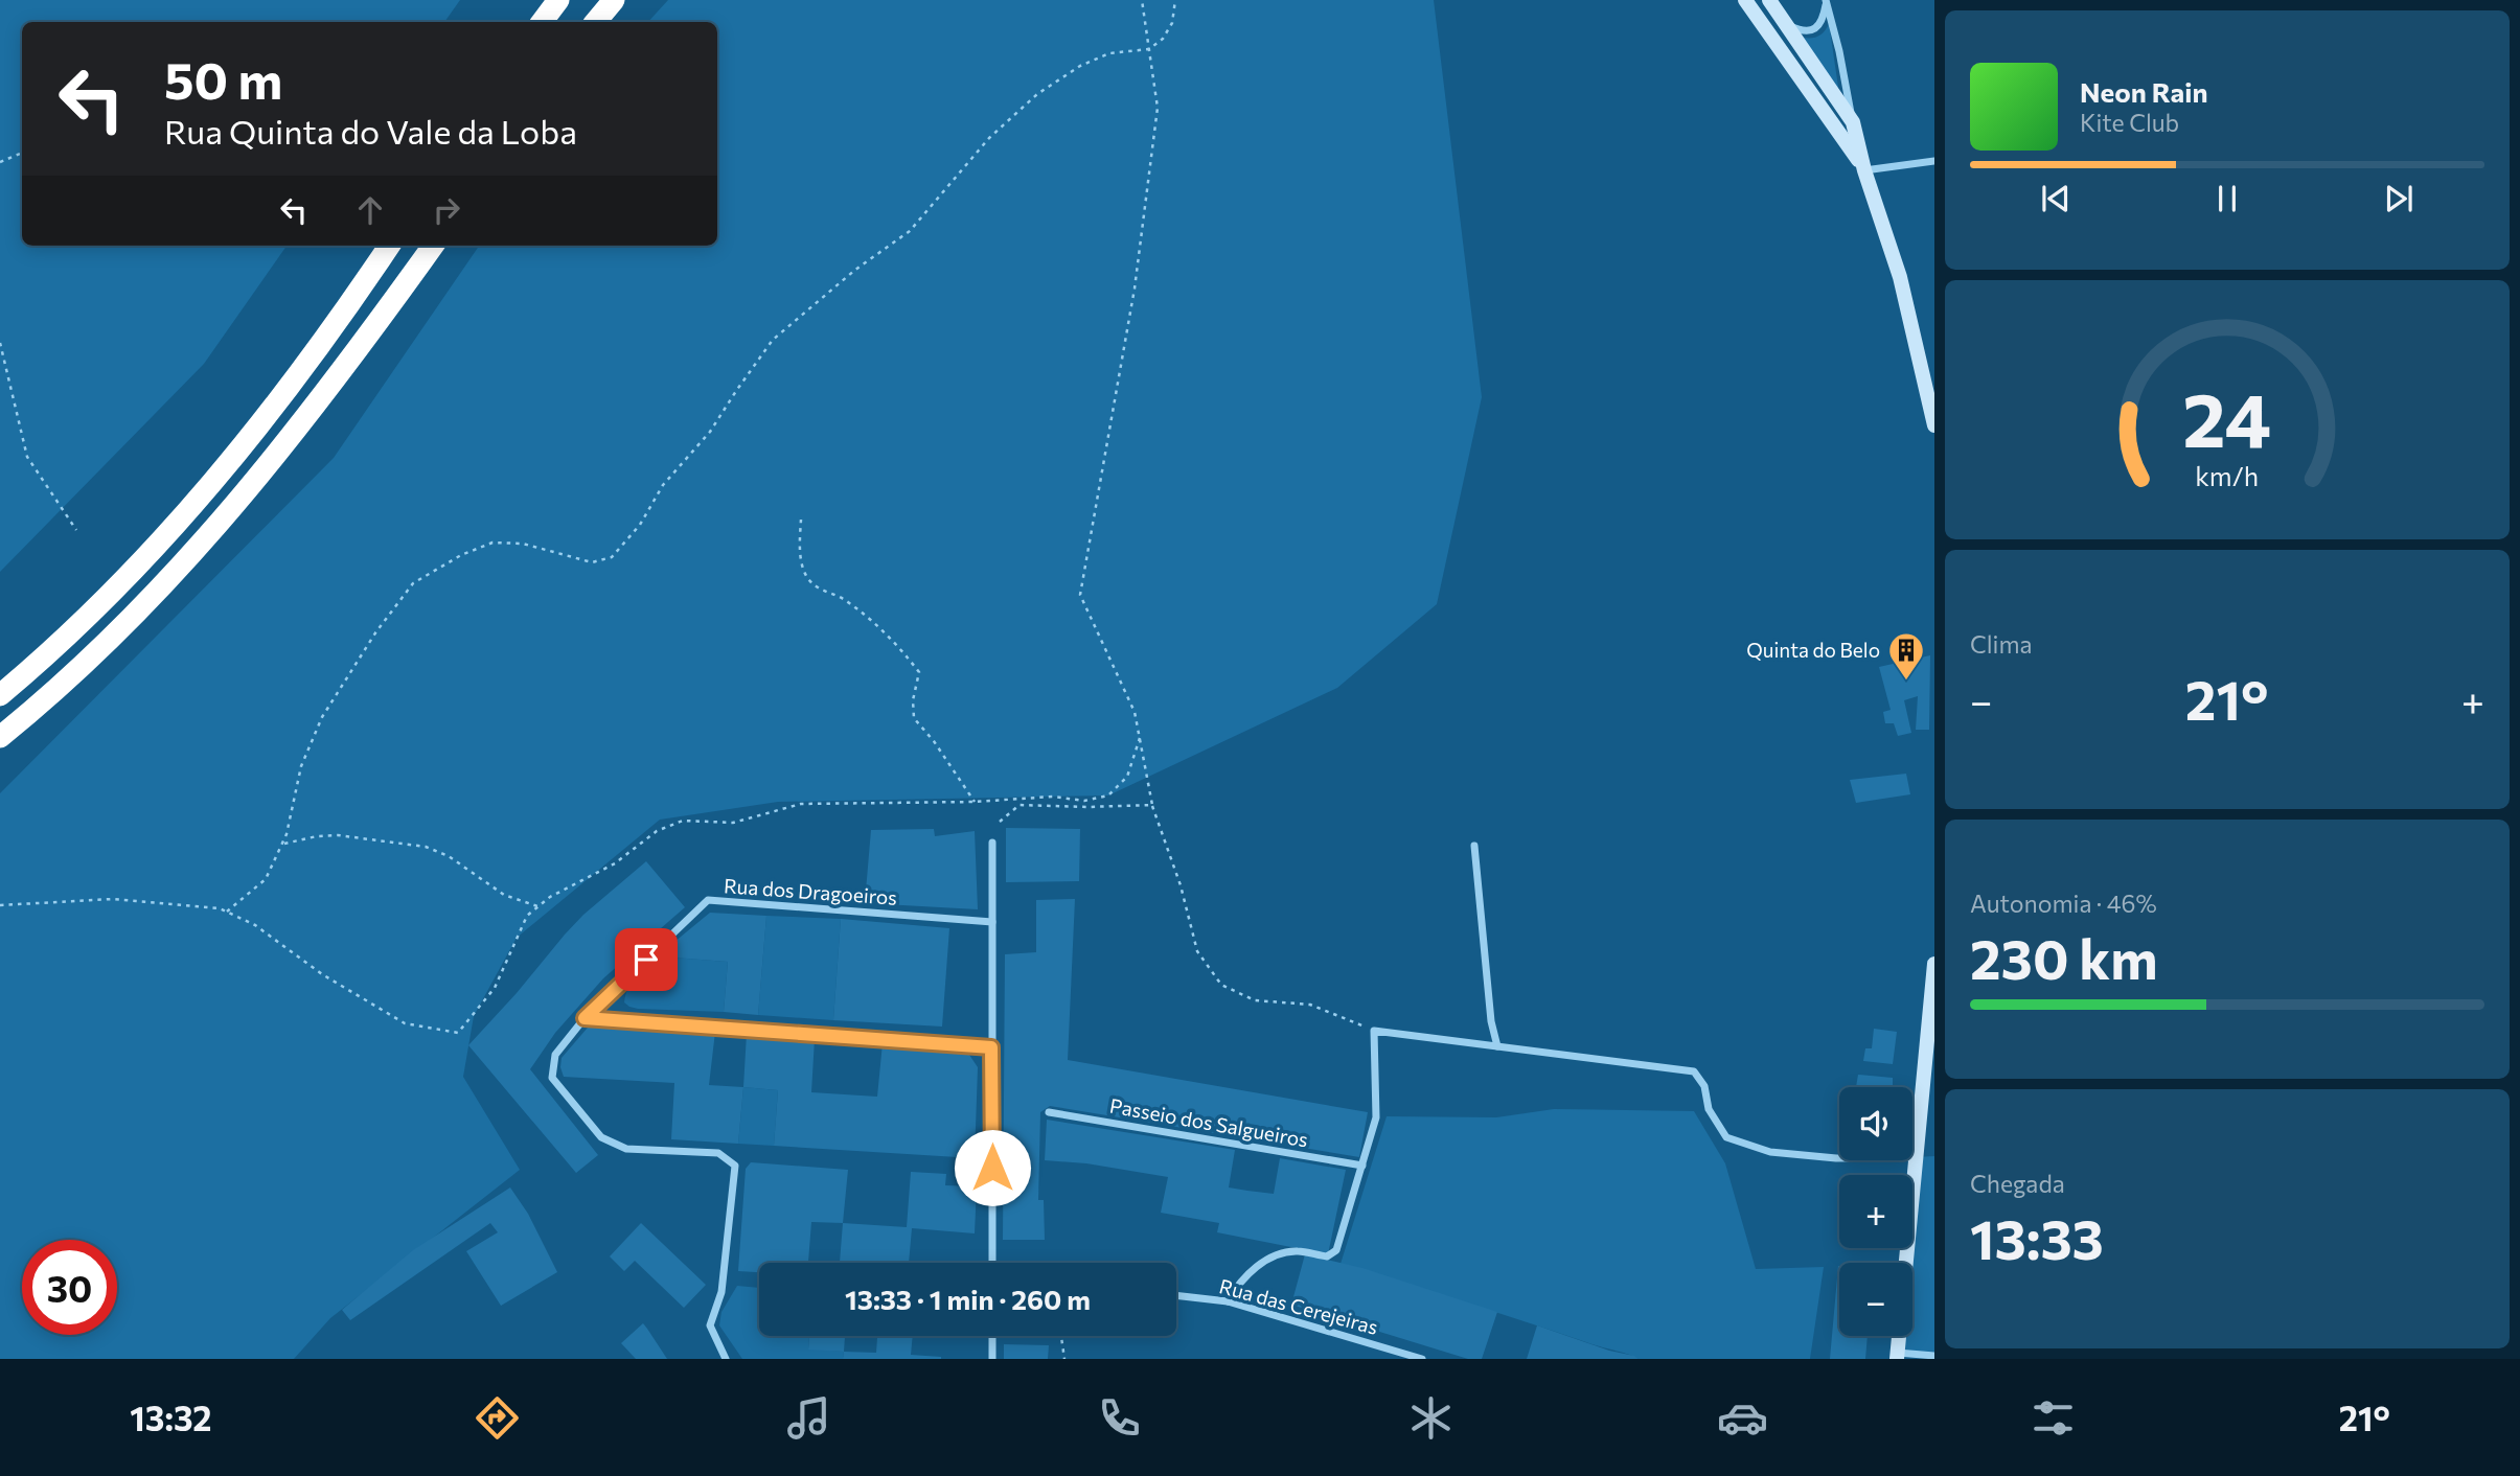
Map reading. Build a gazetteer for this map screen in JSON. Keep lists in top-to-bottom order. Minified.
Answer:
{"streets":{"street":["Rua dos Dragoeiros","Passeio dos Salgueiros","Rua das Cerejeiras"]},"places":{"building":["Quinta do Belo"]},"page":{"turn":["50 m","Rua Quinta do Vale da Loba"],"song":["Neon Rain","Kite Club"],"tile":["Clima",["Autonomia · 46%","230 km"],["Chegada","13:33"]],"heat":["−","21°","+"],"map_buttons":["+","−"],"limit":"30","trip":"13:33 · 1 min · 260 m","tabs":["13:32","21°"],"gauge":["24","km/h"]}}
